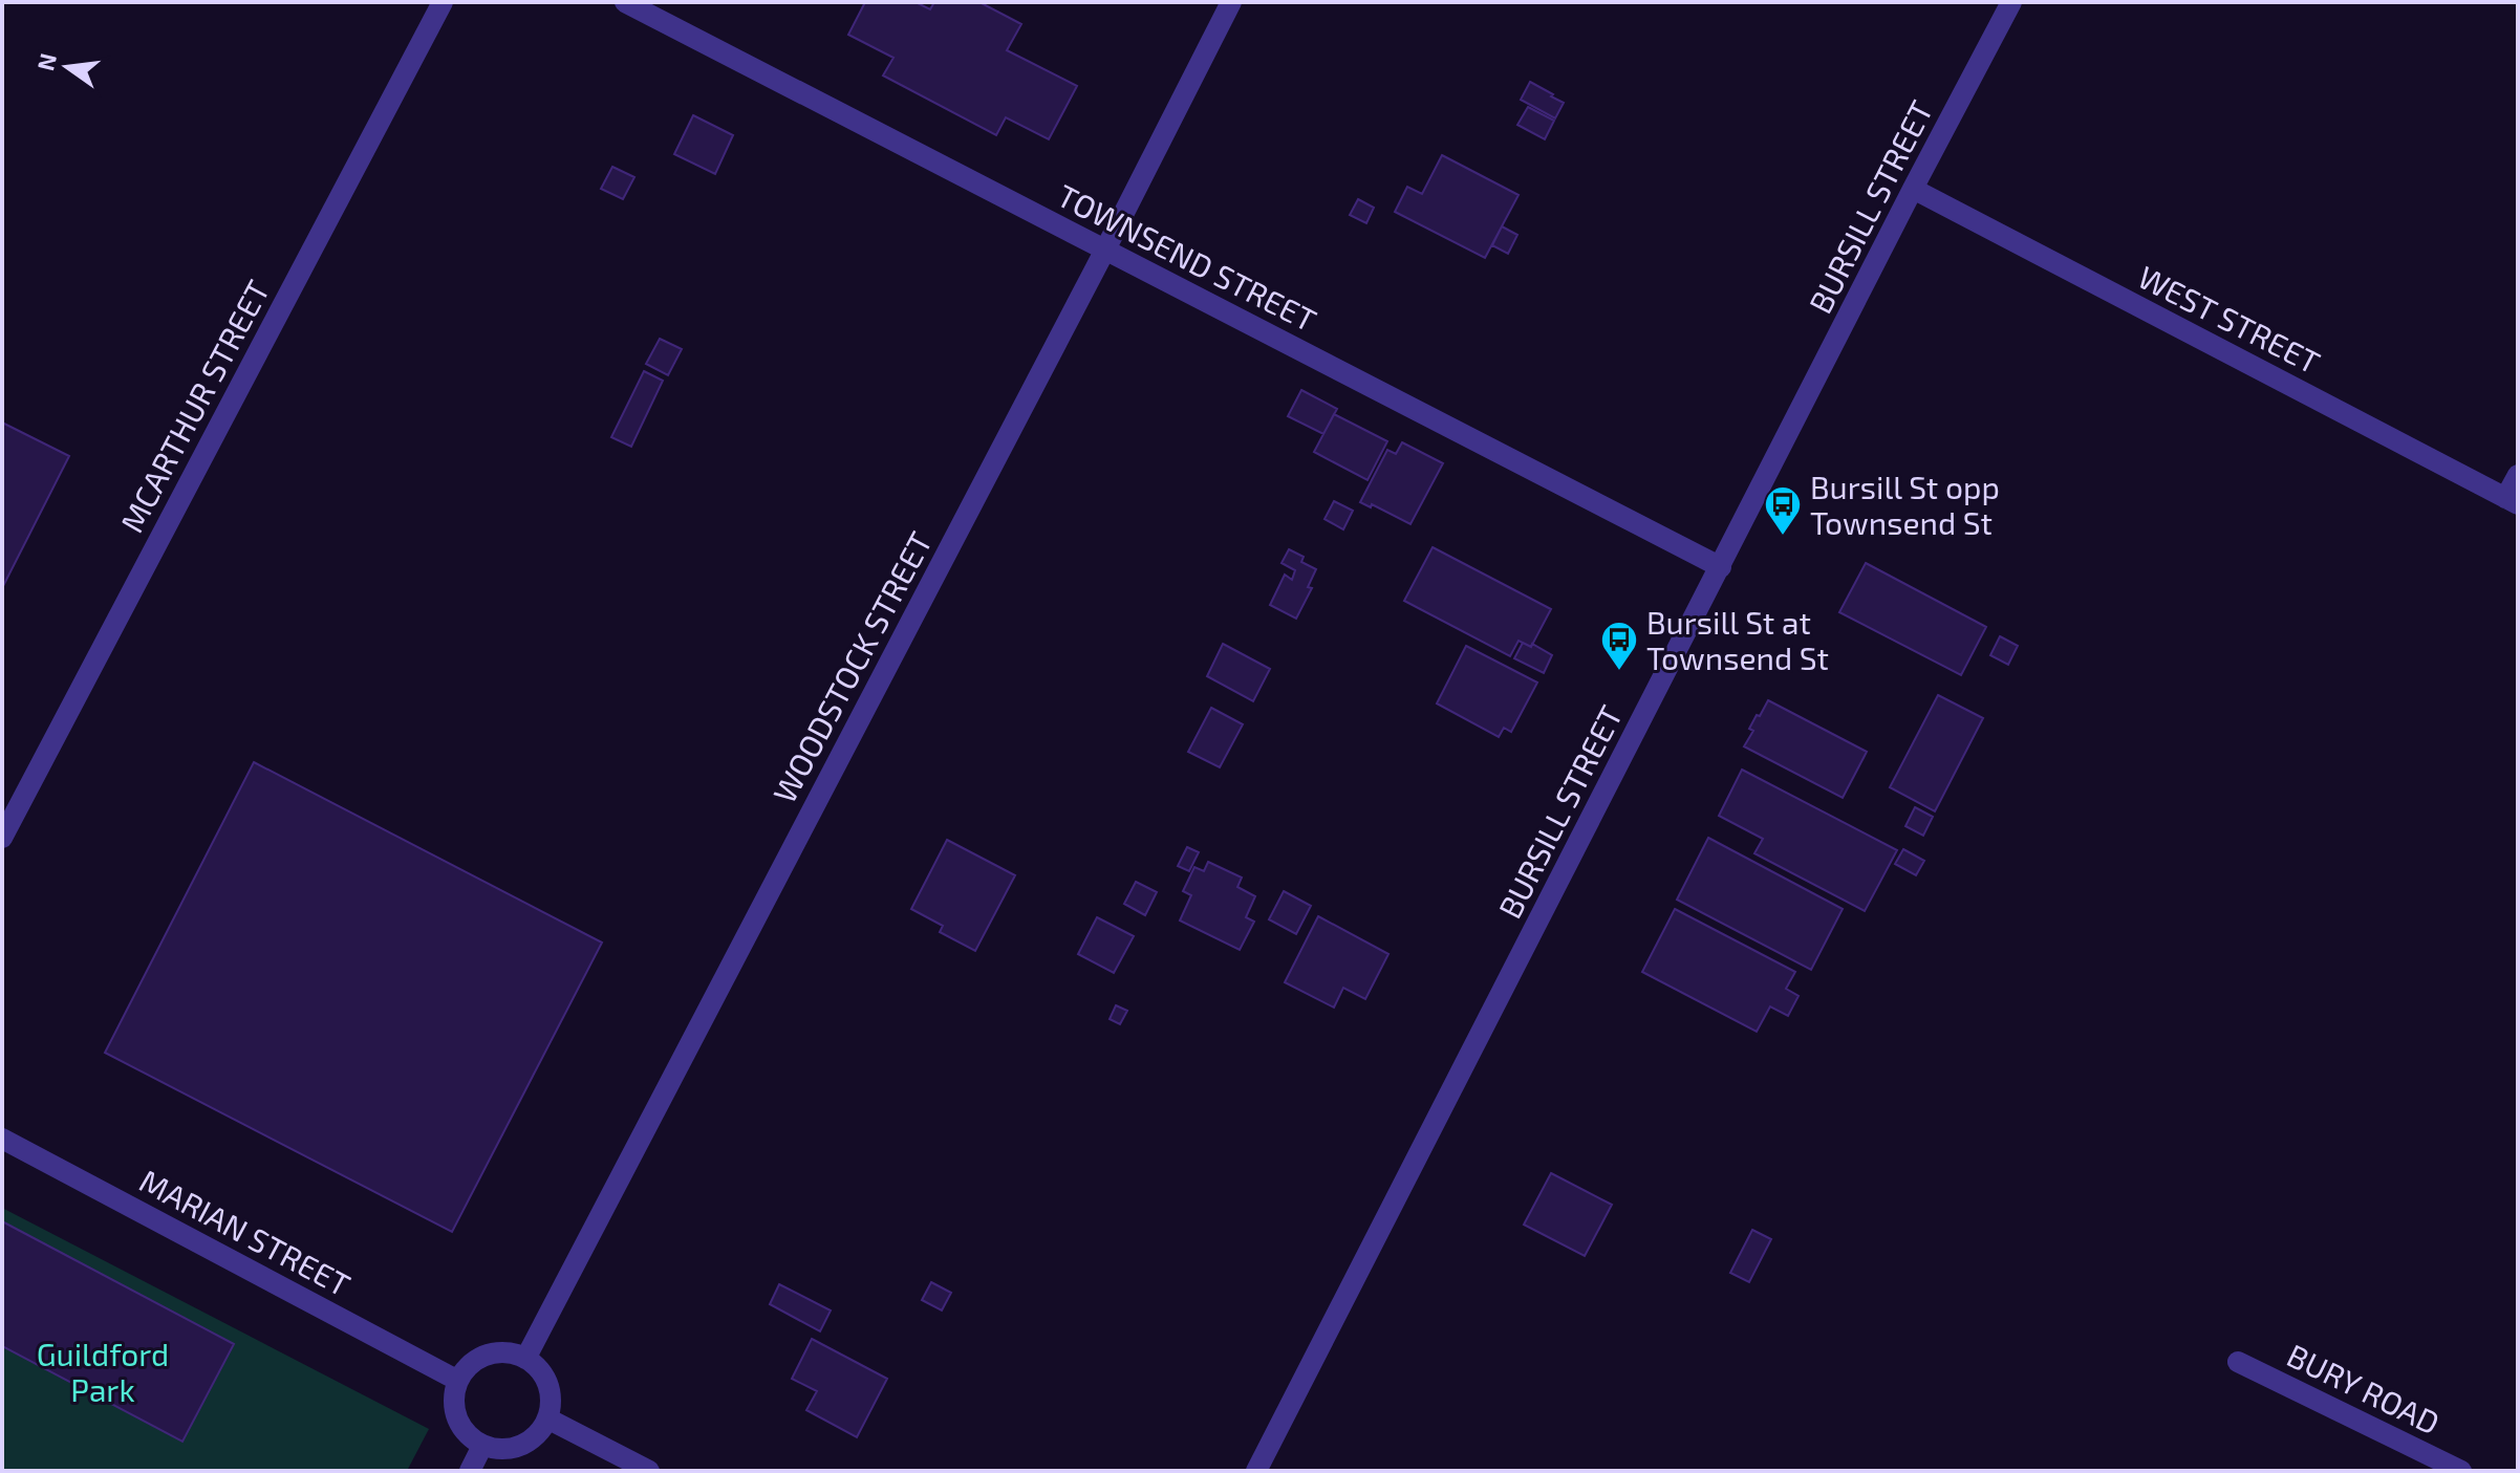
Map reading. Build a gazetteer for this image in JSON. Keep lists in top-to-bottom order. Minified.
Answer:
{"streets":{"street":["BURSILL STREET","TOWNSEND STREET","WEST STREET","MCARTHUR STREET","WOODSTOCK STREET","MARIAN STREET","BURY ROAD"]},"crossings":[["BURSILL STREET","TOWNSEND STREET"],["BURSILL STREET","WEST STREET"],["TOWNSEND STREET","WOODSTOCK STREET"],["WOODSTOCK STREET","MARIAN STREET"]],"parks":["Guildford Park"],"places":{"bus stop":["Bursill St opp Townsend St","Bursill St at Townsend St"]},"north":"left"}
